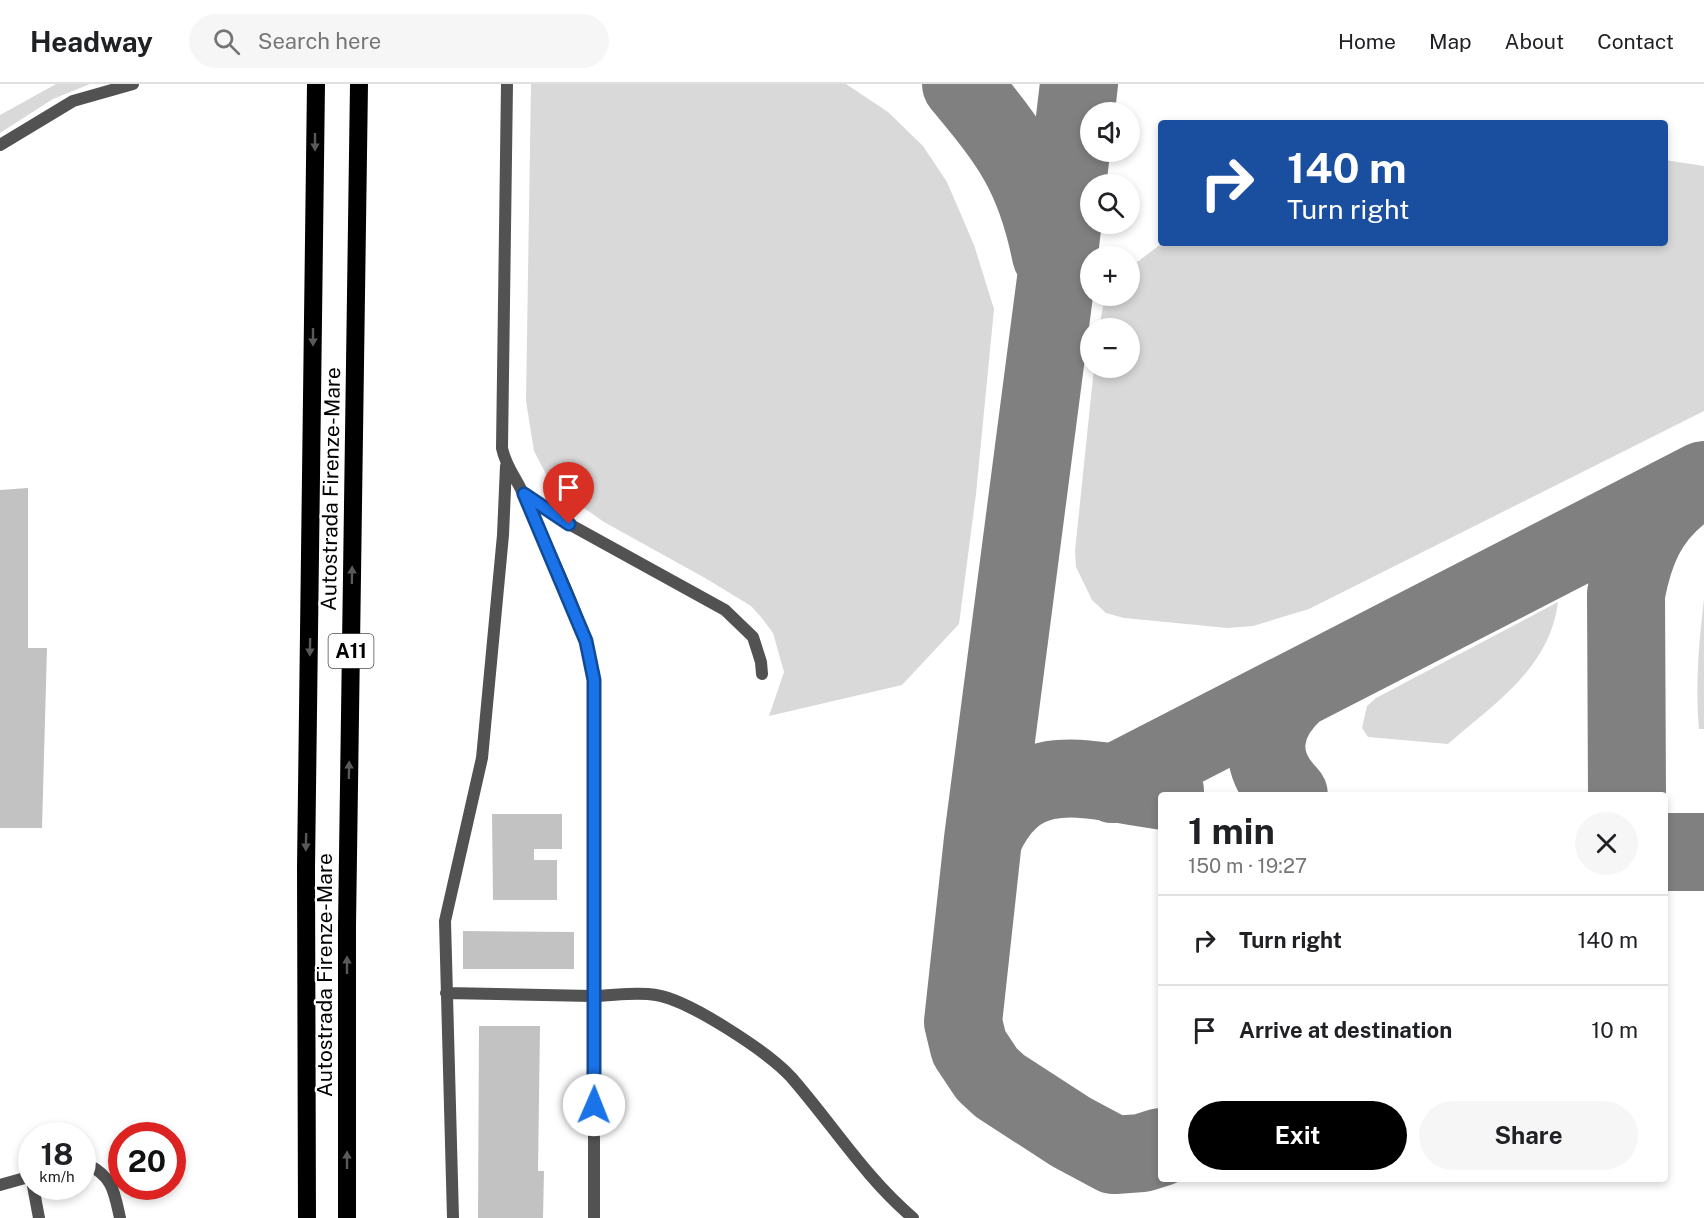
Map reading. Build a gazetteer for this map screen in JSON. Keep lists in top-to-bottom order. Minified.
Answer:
{"streets":{"highway":["Autostrada Firenze-Mare","A11"]},"page":{"header":"Headway","search":"Search here","nav":["Home","Map","About","Contact"],"map_buttons":["+","−"],"turn":["140 m","Turn right"],"heading":["1 min","150 m · 19:27"],"list":[{"name":"Turn right","value":"140 m"},{"name":"Arrive at destination","value":"10 m"}],"buttons":["Exit","Share"],"speed":"18 km/h","limit":"20"}}
